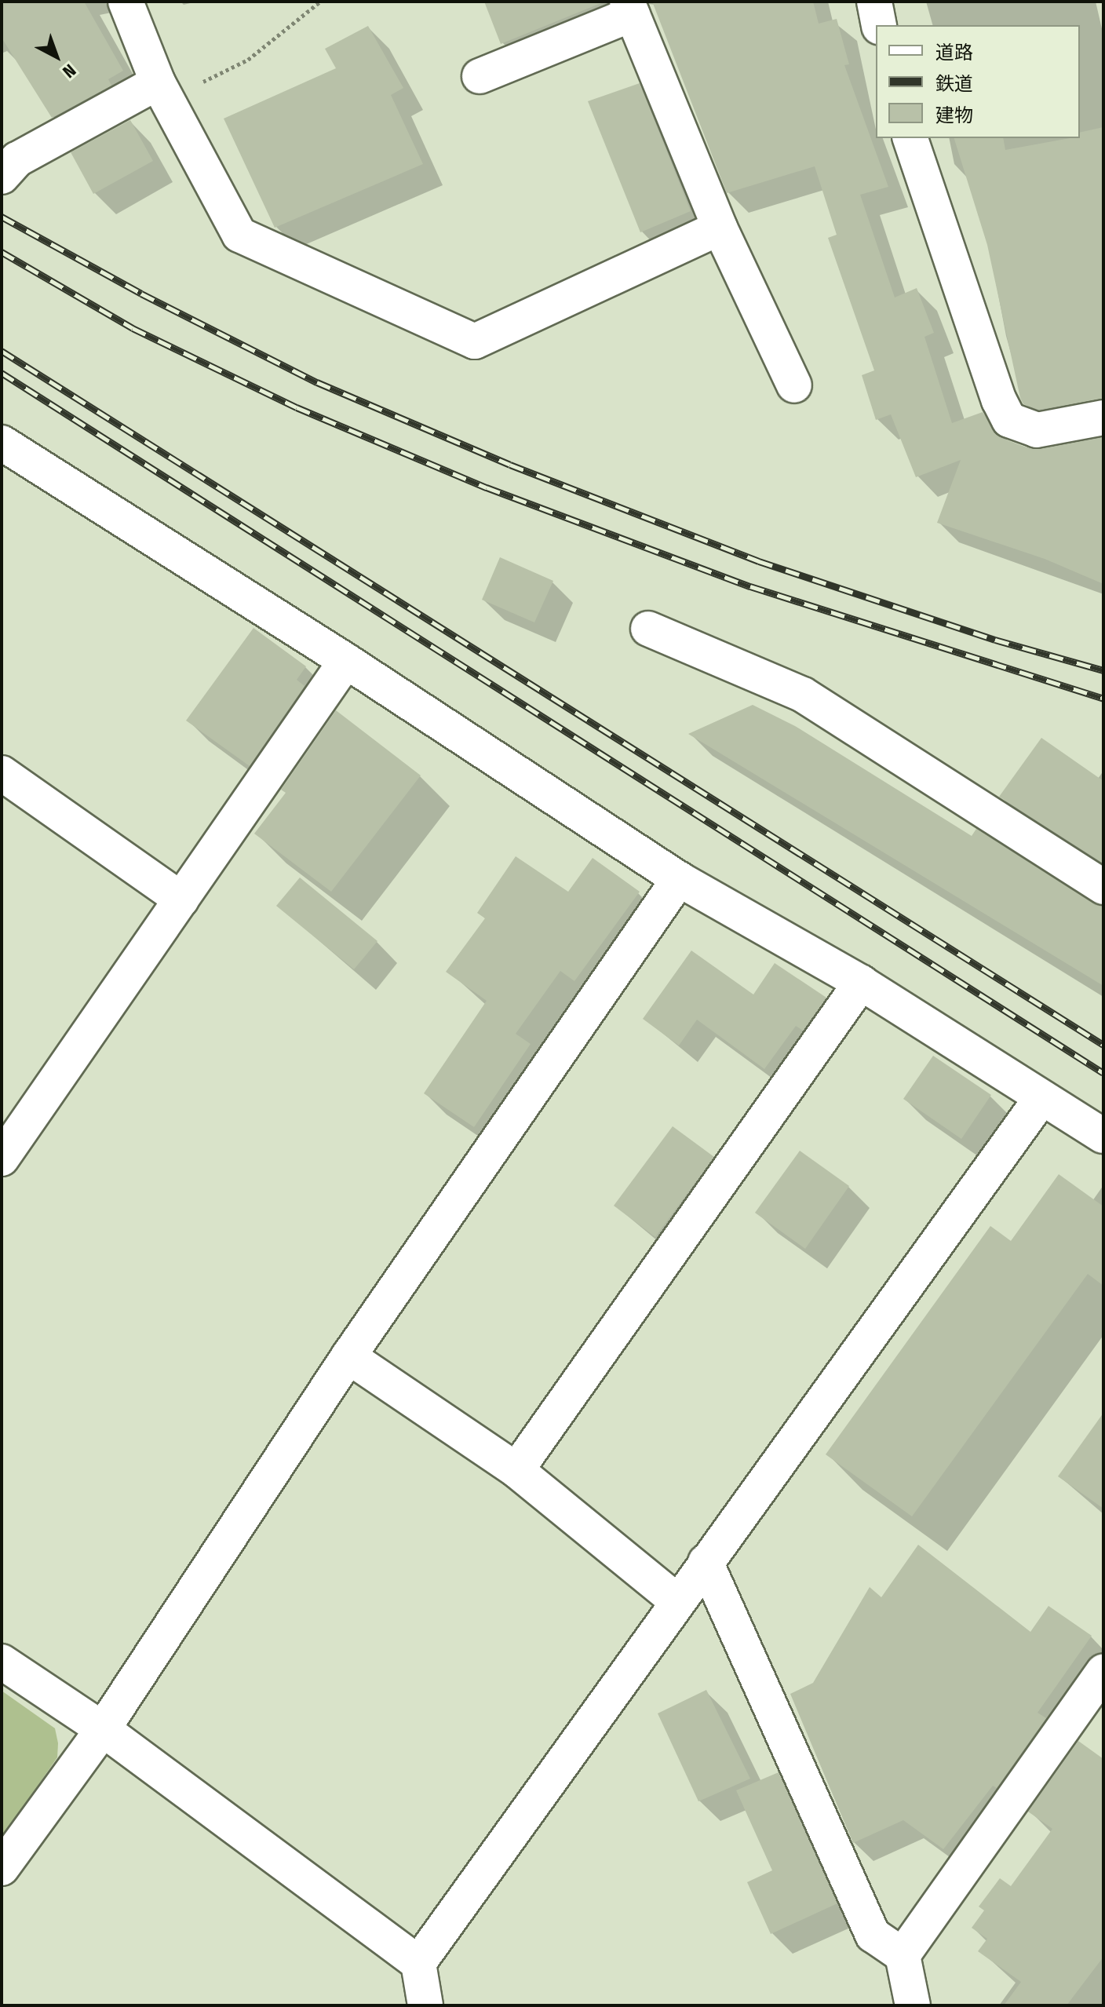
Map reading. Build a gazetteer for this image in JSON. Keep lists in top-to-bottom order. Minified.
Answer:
{"legend":["道路","鉄道","建物"],"north":"bottom right"}
